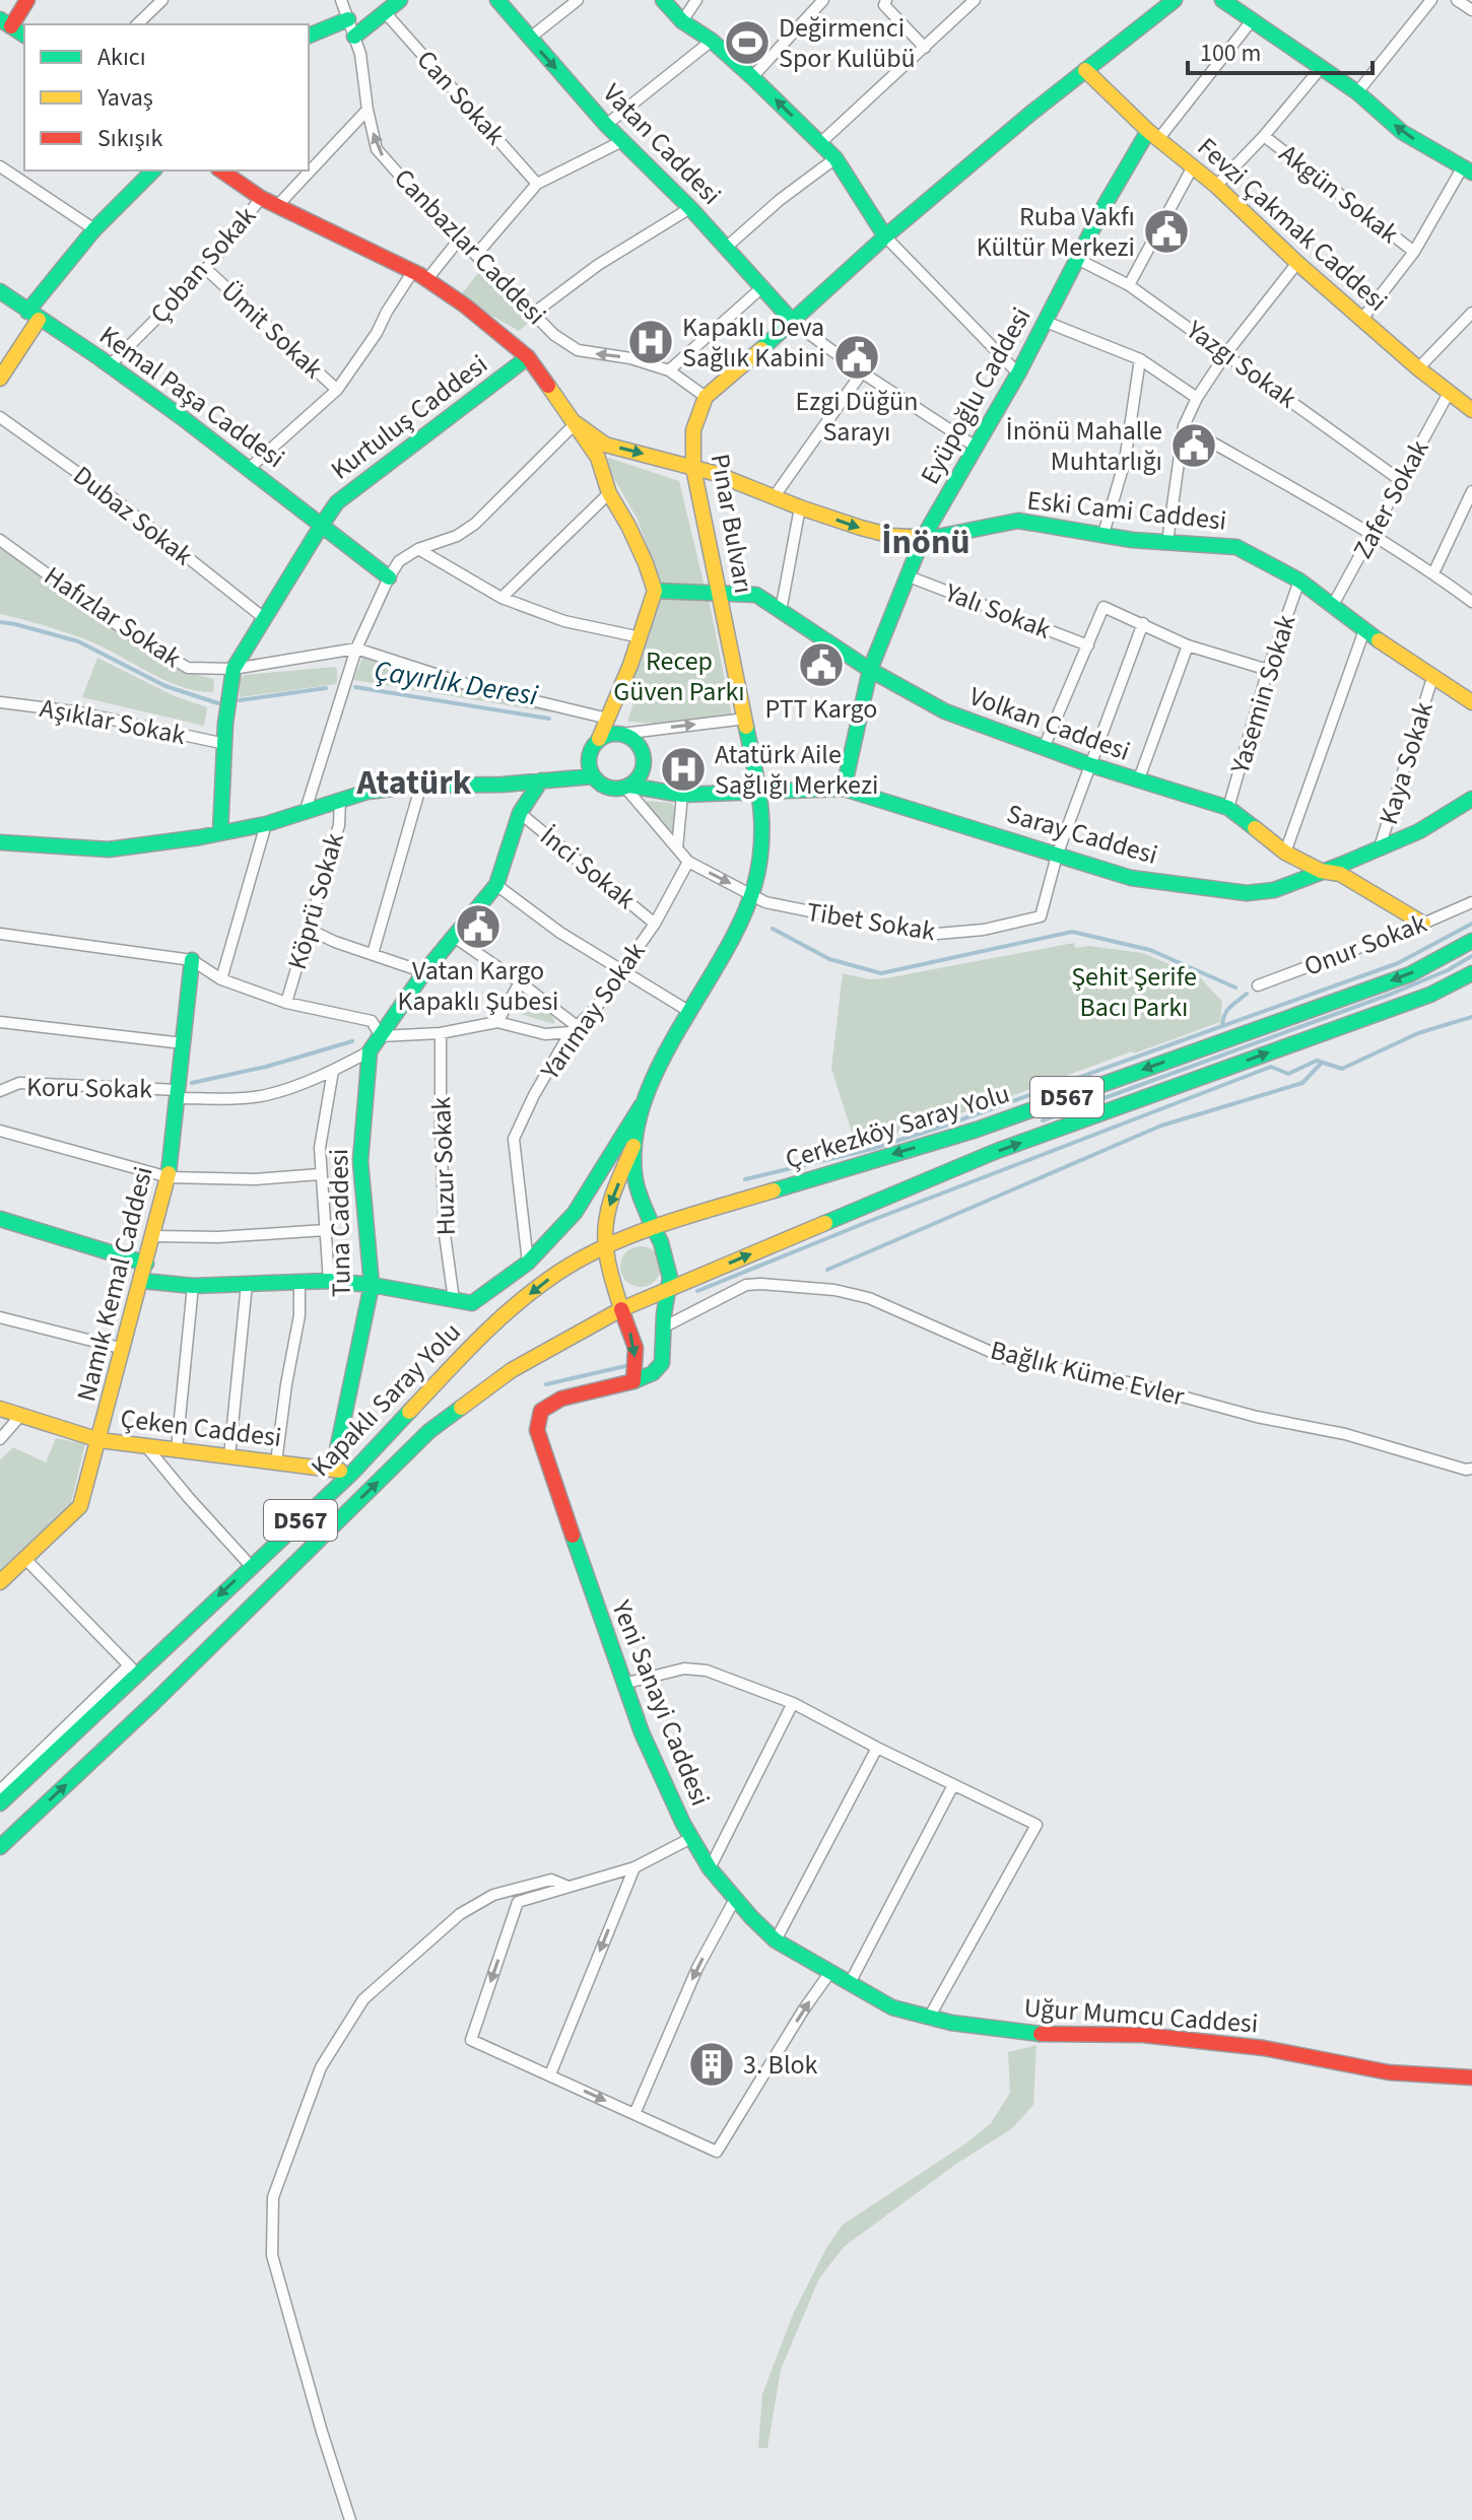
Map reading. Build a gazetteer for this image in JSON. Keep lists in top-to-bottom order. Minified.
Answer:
{"streets":{"main road":["Vatan Caddesi","Fevzi Çakmak Caddesi","Eyüpoğlu Caddesi","Kemal Paşa Caddesi","Kurtuluş Caddesi","Eski Cami Caddesi","Pınar Bulvarı","Volkan Caddesi","Saray Caddesi","D567","Çerkezköy Saray Yolu","Tuna Caddesi","Namık Kemal Caddesi","Kapaklı Saray Yolu","Çeken Caddesi","Yeni Sanayi Caddesi","Uğur Mumcu Caddesi"],"street":["Can Sokak","Akgün Sokak","Canbazlar Caddesi","Çoban Sokak","Ümit Sokak","Yazgı Sokak","Zafer Sokak","Dubaz Sokak","Yalı Sokak","Hafızlar Sokak","Yasemin Sokak","Aşıklar Sokak","Kaya Sokak","İnci Sokak","Köprü Sokak","Tibet Sokak","Onur Sokak","Yarımay Sokak","Koru Sokak","Huzur Sokak","Bağlık Küme Evler"]},"crossings":[["Fevzi Çakmak Caddesi","Eyüpoğlu Caddesi"],["Fevzi Çakmak Caddesi","Zafer Sokak"],["Canbazlar Caddesi","Pınar Bulvarı"],["Çoban Sokak","Ümit Sokak"],["Çoban Sokak","Kemal Paşa Caddesi"],["Yazgı Sokak","Eyüpoğlu Caddesi"],["Yazgı Sokak","Zafer Sokak"],["Eyüpoğlu Caddesi","Eski Cami Caddesi"],["Eyüpoğlu Caddesi","Yalı Sokak"],["Eyüpoğlu Caddesi","Volkan Caddesi"],["Eyüpoğlu Caddesi","Saray Caddesi"],["Kemal Paşa Caddesi","Kurtuluş Caddesi"],["Kurtuluş Caddesi","Dubaz Sokak"],["Kurtuluş Caddesi","Hafızlar Sokak"],["Kurtuluş Caddesi","Aşıklar Sokak"],["Zafer Sokak","Eski Cami Caddesi"],["Eski Cami Caddesi","Pınar Bulvarı"],["Eski Cami Caddesi","Yasemin Sokak"],["Eski Cami Caddesi","Kaya Sokak"],["Pınar Bulvarı","Volkan Caddesi"],["Pınar Bulvarı","Saray Caddesi"],["Pınar Bulvarı","Tibet Sokak"],["Yasemin Sokak","Volkan Caddesi"],["Volkan Caddesi","Saray Caddesi"],["Volkan Caddesi","Onur Sokak"],["Kaya Sokak","Saray Caddesi"],["Saray Caddesi","Tibet Sokak"],["İnci Sokak","Yarımay Sokak"],["Tibet Sokak","Yarımay Sokak"],["Koru Sokak","Tuna Caddesi"],["Koru Sokak","Namık Kemal Caddesi"],["D567","Çerkezköy Saray Yolu"],["D567","Kapaklı Saray Yolu"],["Tuna Caddesi","Çeken Caddesi"],["Namık Kemal Caddesi","Çeken Caddesi"],["Kapaklı Saray Yolu","Çeken Caddesi"],["Yeni Sanayi Caddesi","Uğur Mumcu Caddesi"]],"one_way":["Canbazlar Caddesi"],"districts":["İnönü","Atatürk"],"water":["Çayırlık Deresi"],"parks":["Recep Güven Parkı","Şehit Şerife Bacı Parkı"],"places":{"sports":["Değirmenci Spor Kulübü"],"public building":["Ruba Vakfı Kültür Merkezi","Ezgi Düğün Sarayı","İnönü Mahalle Muhtarlığı","PTT Kargo","Vatan Kargo Kapaklı Şubesi"],"hospital":["Kapaklı Deva Sağlık Kabini","Atatürk Aile Sağlığı Merkezi"],"building":["3. Blok"]},"legend":["Akıcı","Yavaş","Sıkışık"],"scale_bar":"100 m"}
